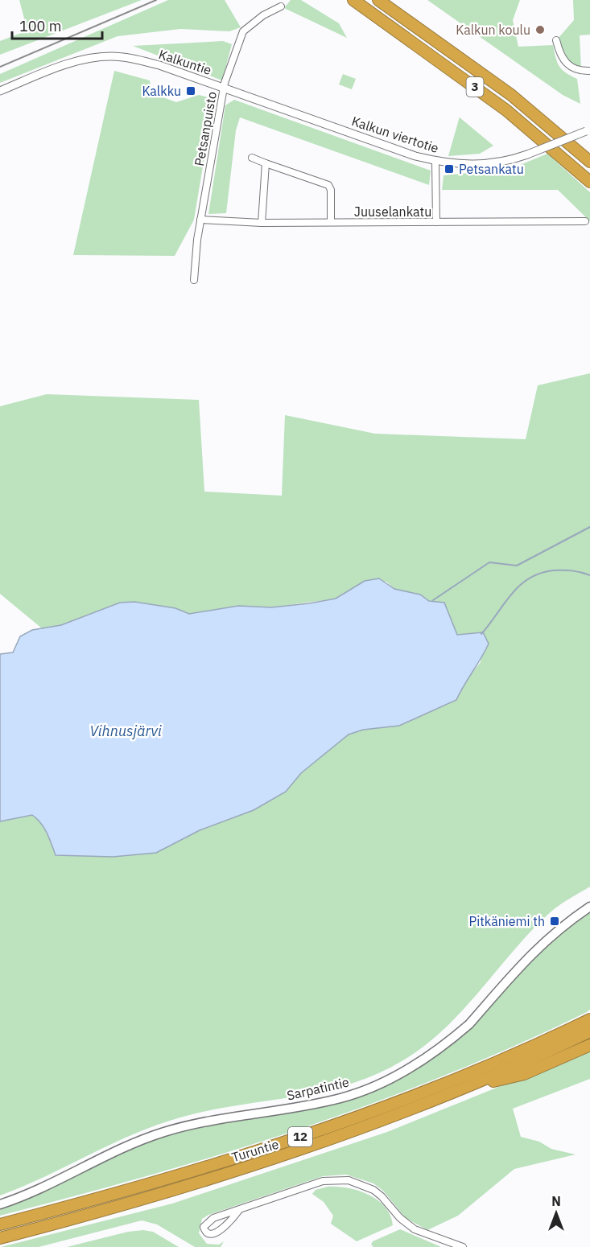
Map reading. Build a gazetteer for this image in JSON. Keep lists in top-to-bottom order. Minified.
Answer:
{"streets":{"highway":["3","12","Turuntie"],"main road":["Sarpatintie"],"street":["Kalkuntie","Petsanpuisto","Kalkun viertotie","Juuselankatu"]},"crossings":[["Kalkuntie","Petsanpuisto"],["Kalkuntie","Kalkun viertotie"],["Petsanpuisto","Kalkun viertotie"],["Petsanpuisto","Juuselankatu"]],"water":["Vihnusjärvi"],"places":{"other":["Kalkun koulu"],"transit":["Kalkku","Petsankatu","Pitkäniemi th"]},"scale_bar":"100 m","north":"top"}
